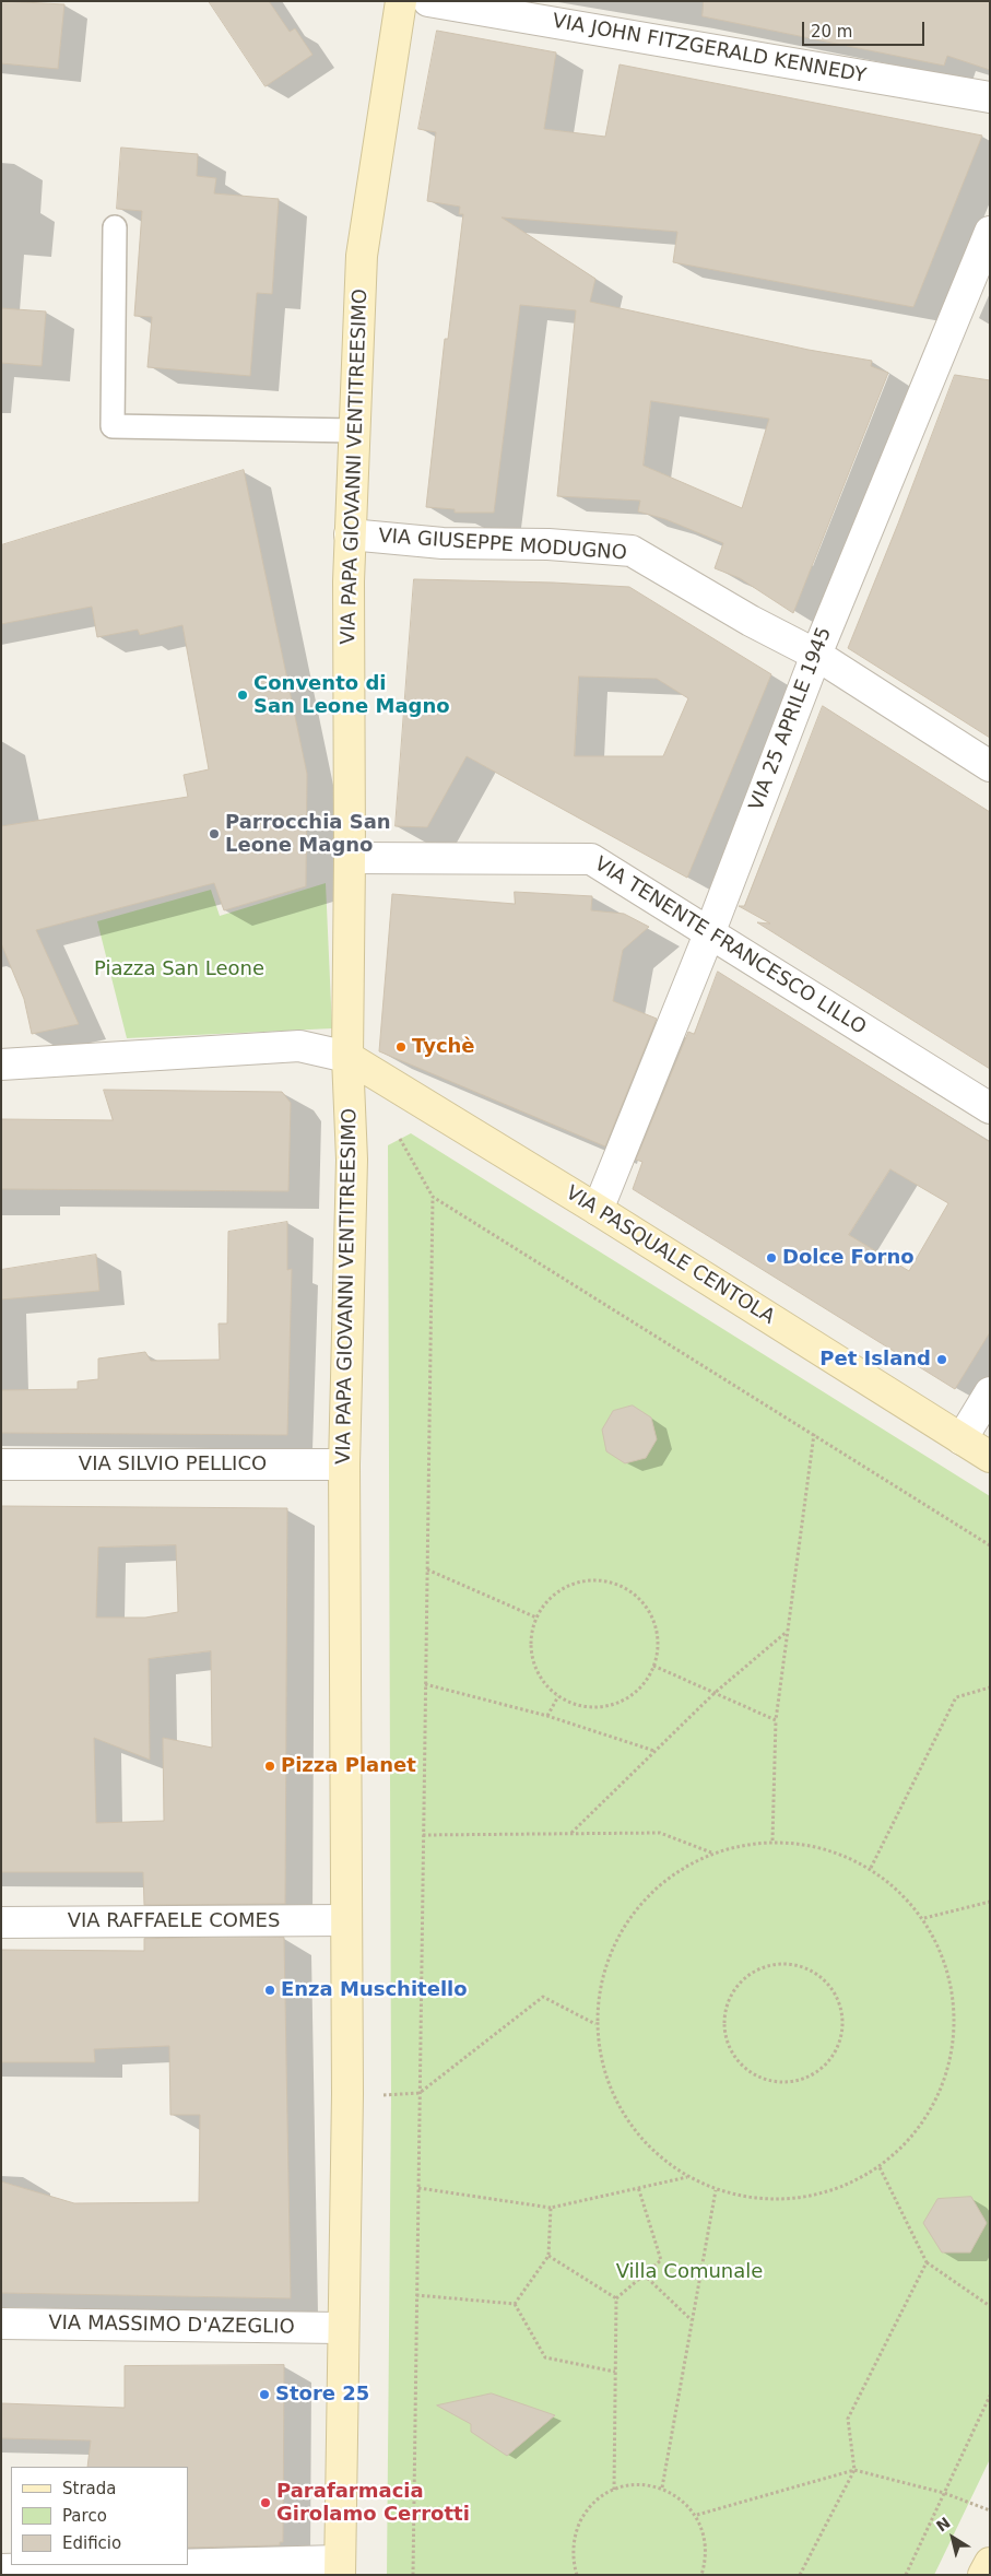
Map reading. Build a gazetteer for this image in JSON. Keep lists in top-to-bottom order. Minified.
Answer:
{"streets":{"street":["VIA JOHN FITZGERALD KENNEDY","VIA PAPA GIOVANNI VENTITREESIMO","VIA GIUSEPPE MODUGNO","VIA 25 APRILE 1945","VIA TENENTE FRANCESCO LILLO","VIA PASQUALE CENTOLA","VIA SILVIO PELLICO","VIA RAFFAELE COMES","VIA MASSIMO D'AZEGLIO"]},"crossings":[["VIA PAPA GIOVANNI VENTITREESIMO","VIA GIUSEPPE MODUGNO"],["VIA PAPA GIOVANNI VENTITREESIMO","VIA TENENTE FRANCESCO LILLO"],["VIA PAPA GIOVANNI VENTITREESIMO","VIA PASQUALE CENTOLA"],["VIA PAPA GIOVANNI VENTITREESIMO","VIA SILVIO PELLICO"],["VIA PAPA GIOVANNI VENTITREESIMO","VIA RAFFAELE COMES"],["VIA PAPA GIOVANNI VENTITREESIMO","VIA MASSIMO D'AZEGLIO"],["VIA GIUSEPPE MODUGNO","VIA 25 APRILE 1945"],["VIA 25 APRILE 1945","VIA TENENTE FRANCESCO LILLO"],["VIA 25 APRILE 1945","VIA PASQUALE CENTOLA"]],"parks":["Piazza San Leone","Villa Comunale"],"places":["Convento di San Leone Magno","Parrocchia San Leone Magno","Tychè","Dolce Forno","Pet Island","Pizza Planet","Enza Muschitello","Store 25","Parafarmacia Girolamo Cerrotti"],"legend":["Strada","Parco","Edificio"],"scale_bar":"20 m","north":"top left"}
